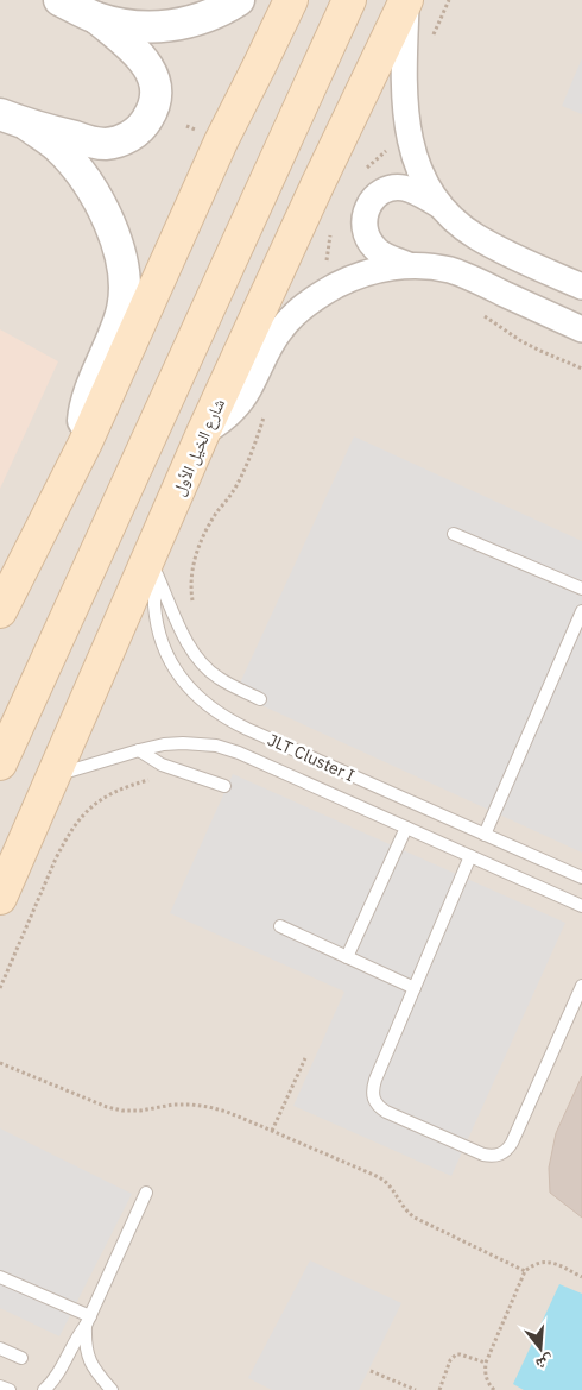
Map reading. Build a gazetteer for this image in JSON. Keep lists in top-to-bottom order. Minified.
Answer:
{"streets":{"main road":["شارع الخيل الأول"],"lane":["JLT Cluster I"]},"crossings":[["شارع الخيل الأول","JLT Cluster I"]],"north":"bottom"}
